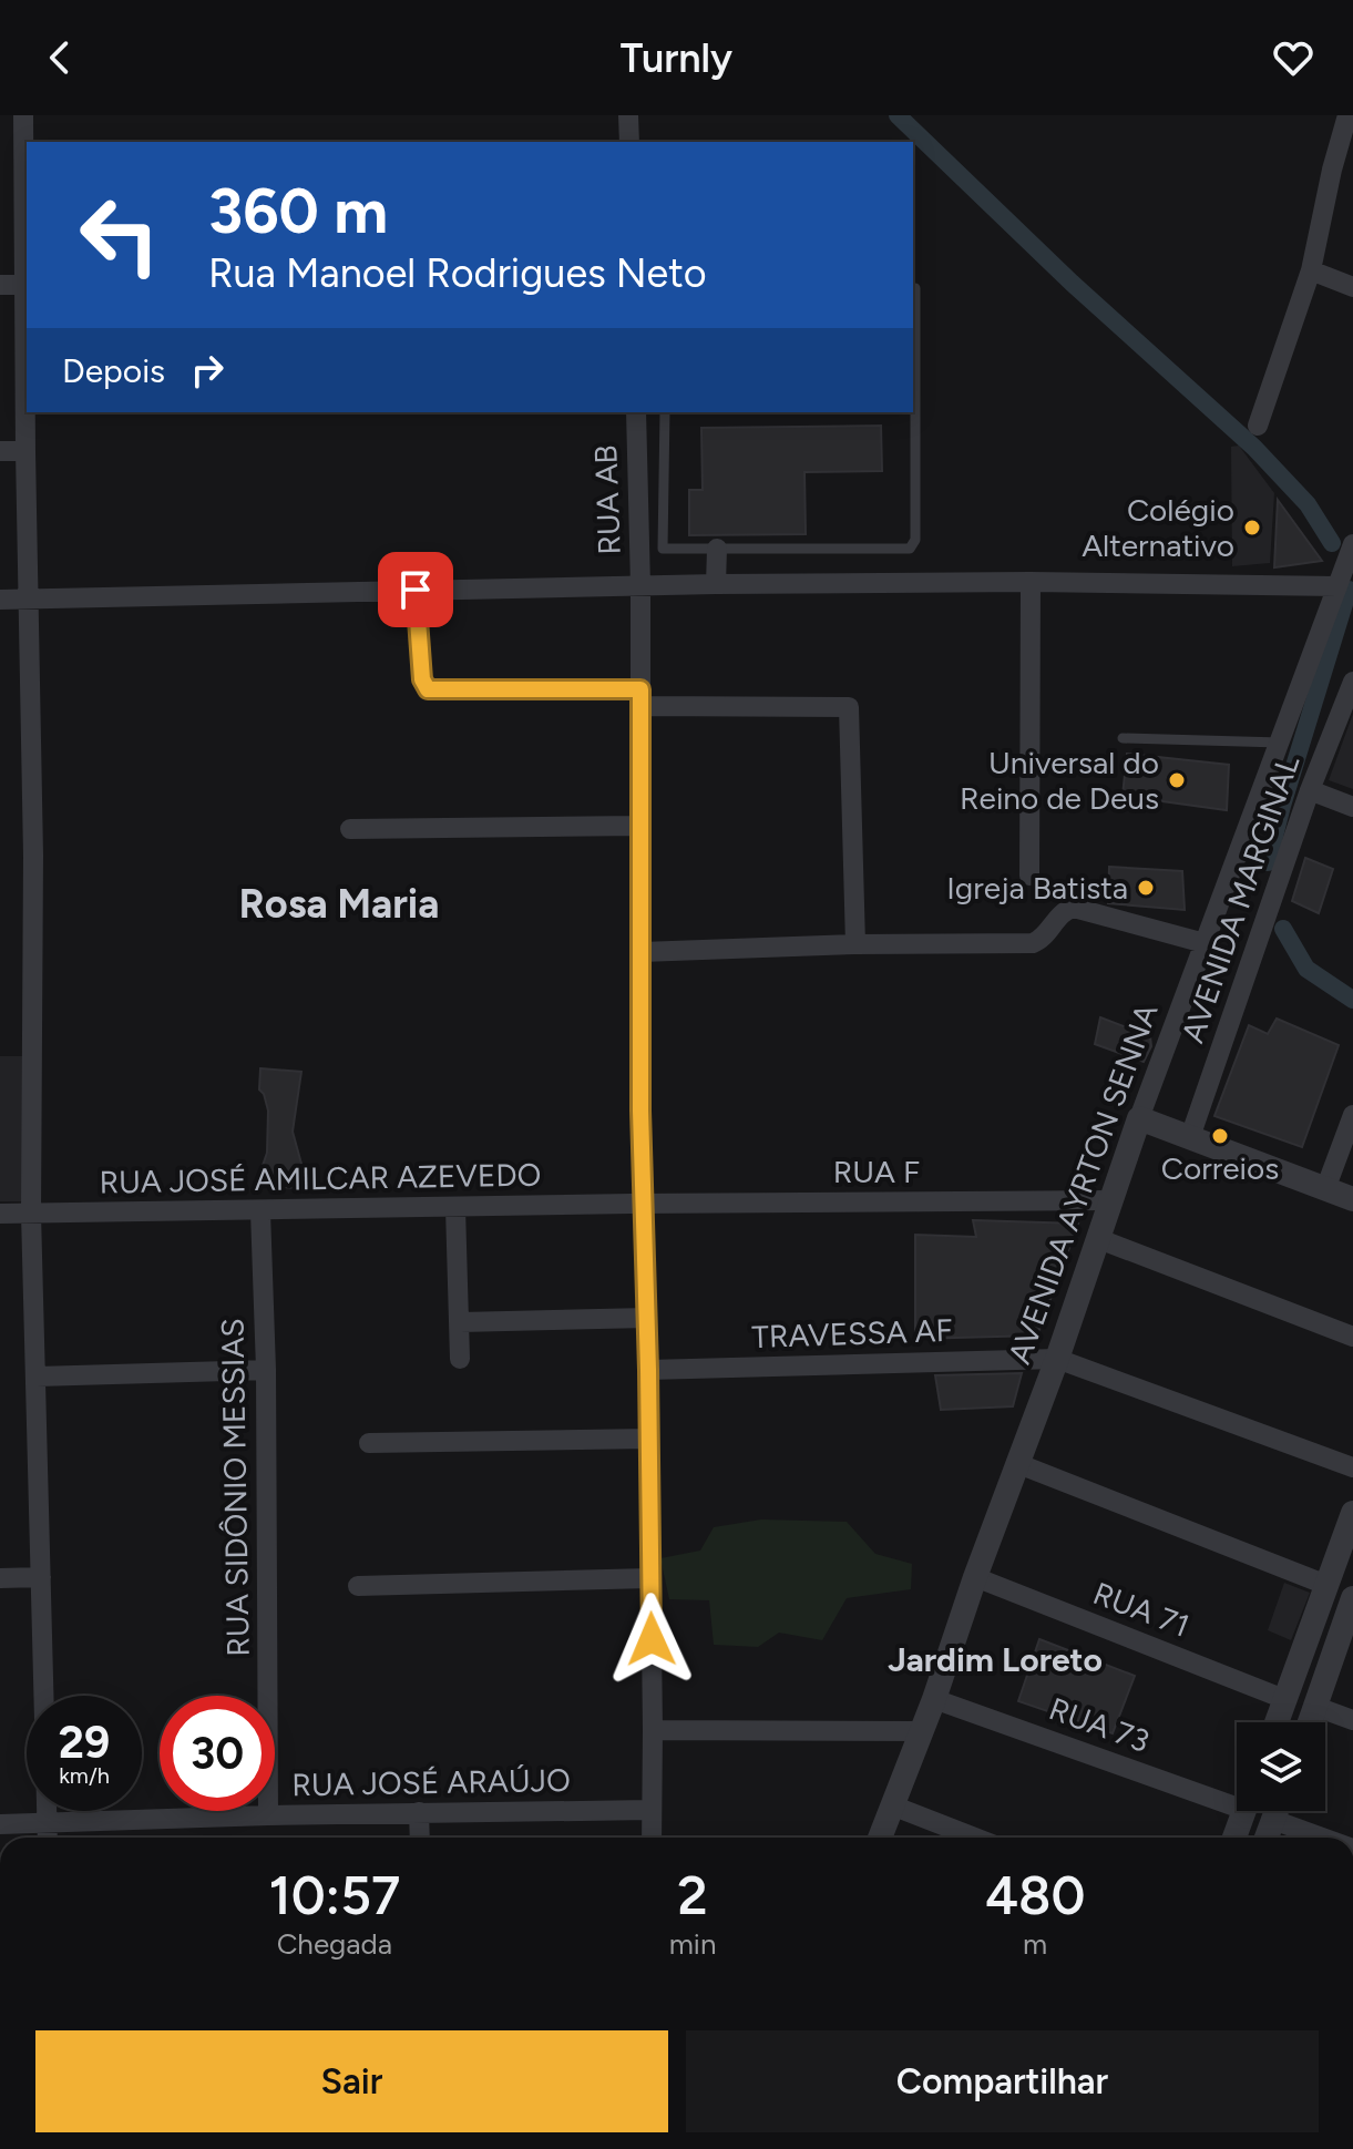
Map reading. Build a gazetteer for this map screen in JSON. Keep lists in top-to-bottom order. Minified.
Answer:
{"streets":{"street":["RUA AB","AVENIDA MARGINAL","RUA F","RUA JOSÉ AMILCAR AZEVEDO","AVENIDA AYRTON SENNA","TRAVESSA AF","RUA SIDÔNIO MESSIAS","RUA 71","RUA 73","RUA JOSÉ ARAÚJO"]},"crossings":[["RUA AB","RUA F"],["RUA AB","RUA JOSÉ AMILCAR AZEVEDO"],["RUA AB","TRAVESSA AF"],["RUA AB","RUA JOSÉ ARAÚJO"],["RUA F","RUA JOSÉ AMILCAR AZEVEDO"],["RUA F","AVENIDA AYRTON SENNA"],["RUA JOSÉ AMILCAR AZEVEDO","RUA SIDÔNIO MESSIAS"],["AVENIDA AYRTON SENNA","TRAVESSA AF"],["AVENIDA AYRTON SENNA","RUA 71"],["AVENIDA AYRTON SENNA","RUA 73"],["RUA SIDÔNIO MESSIAS","RUA JOSÉ ARAÚJO"]],"districts":["Rosa Maria","Jardim Loreto"],"places":["Colégio Alternativo","Universal do Reino de Deus","Igreja Batista","Correios"],"page":{"header":"Turnly","turn":["360 m","Rua Manoel Rodrigues Neto"],"then":"Depois","speed":"29 km/h","limit":"30","eta":["10:57","Chegada","2","min","480","m"],"buttons":["Sair","Compartilhar"]}}
